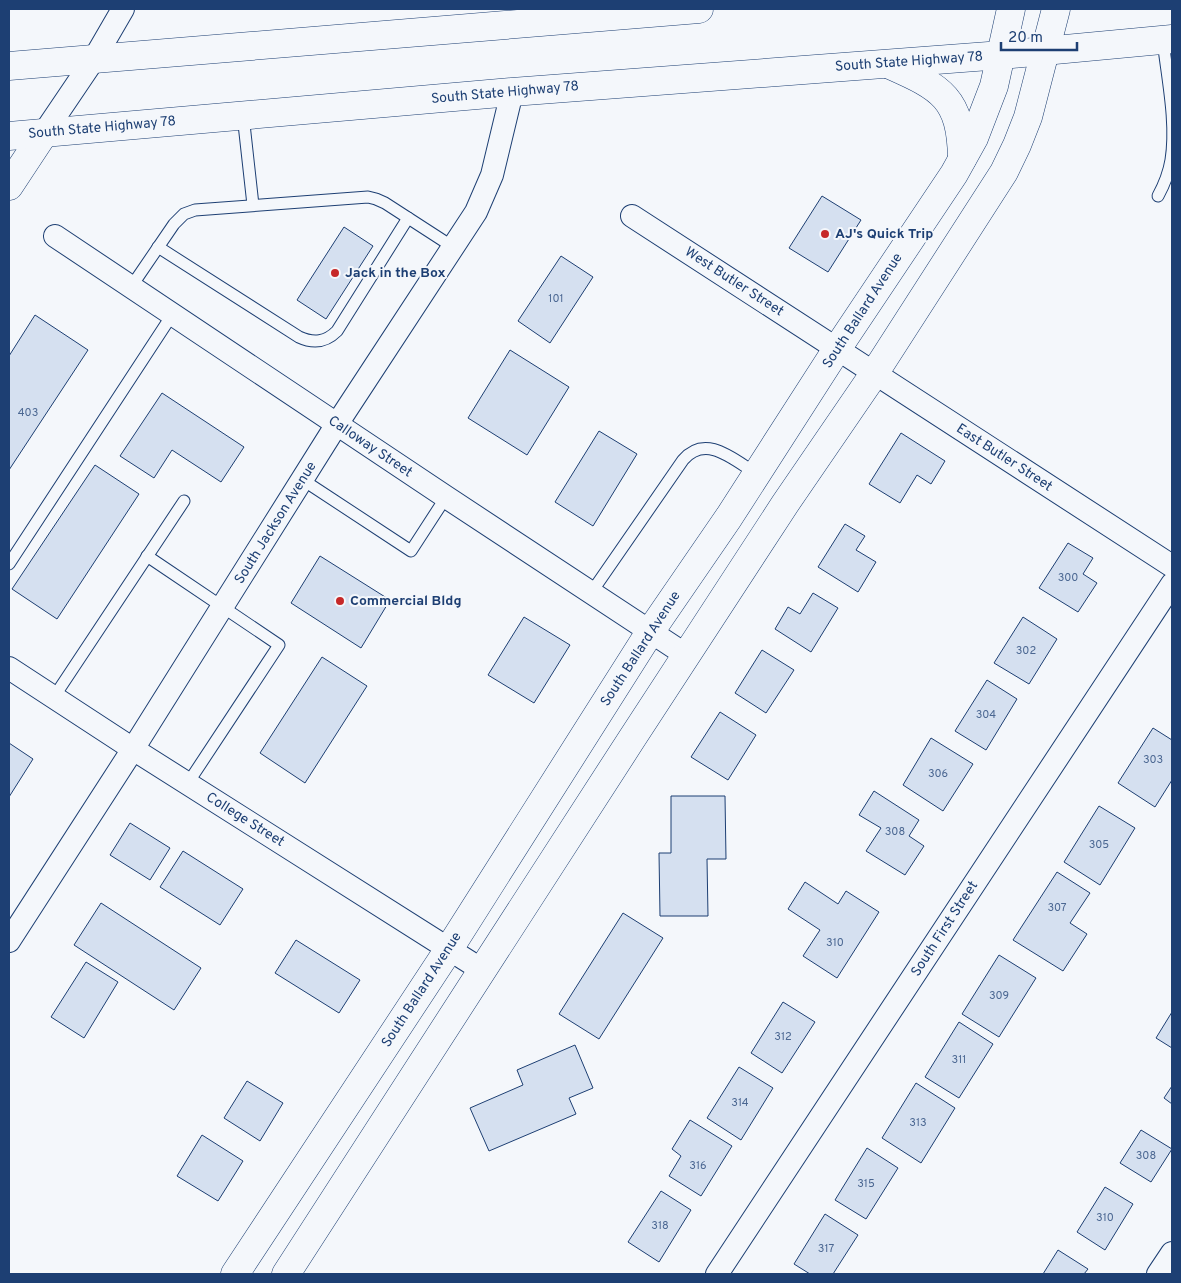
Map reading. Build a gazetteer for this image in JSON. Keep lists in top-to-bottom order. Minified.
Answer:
{"streets":{"main road":["South State Highway 78","South Ballard Avenue"],"street":["West Butler Street","Calloway Street","East Butler Street","South Jackson Avenue","College Street","South First Street"]},"crossings":[["South State Highway 78","South Ballard Avenue"],["South State Highway 78","South Jackson Avenue"],["West Butler Street","South Ballard Avenue"],["West Butler Street","East Butler Street"],["South Ballard Avenue","Calloway Street"],["South Ballard Avenue","East Butler Street"],["South Ballard Avenue","College Street"],["Calloway Street","South Jackson Avenue"],["South Jackson Avenue","College Street"]],"places":["AJ's Quick Trip","Jack in the Box","Commercial Bldg"],"house_numbers":["101","403","300","302","304","303","306","308","305","307","310","309","312","311","314","313","308","316","315","310","318","317"],"scale_bar":"20 m"}
